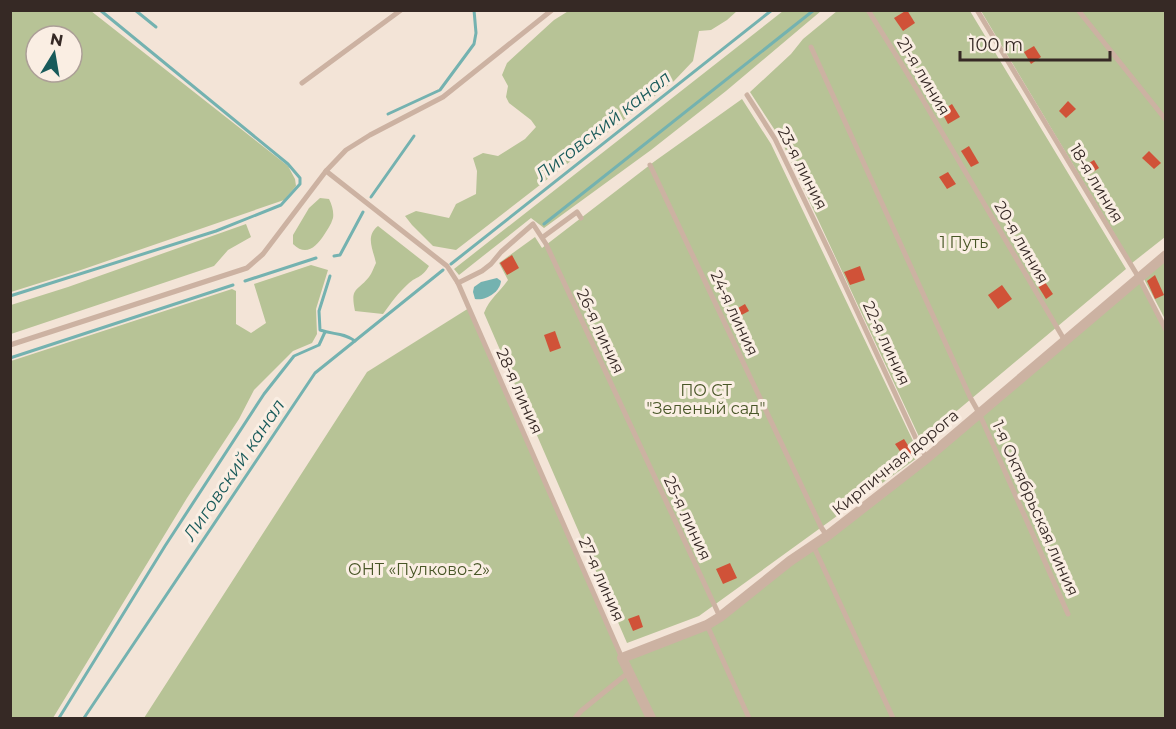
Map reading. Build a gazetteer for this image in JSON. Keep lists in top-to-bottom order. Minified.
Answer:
{"streets":{"street":["Кирпичная дорога"],"lane":["21-я линия","23-я линия","18-я линия","20-я линия","24-я линия","26-я линия","22-я линия","28-я линия","1-я Октябрьская линия","25-я линия","27-я линия"]},"crossings":[["21-я линия","20-я линия"],["23-я линия","22-я линия"],["18-я линия","Кирпичная дорога"],["20-я линия","Кирпичная дорога"],["24-я линия","Кирпичная дорога"],["26-я линия","25-я линия"],["22-я линия","Кирпичная дорога"],["28-я линия","27-я линия"],["Кирпичная дорога","1-я Октябрьская линия"],["Кирпичная дорога","25-я линия"],["Кирпичная дорога","27-я линия"]],"water":["Лиговский канал"],"parks":["1 Путь","ПО СТ \"Зеленый сад\"","ОНТ «Пулково-2»"],"scale_bar":"100 m","north":"top"}
